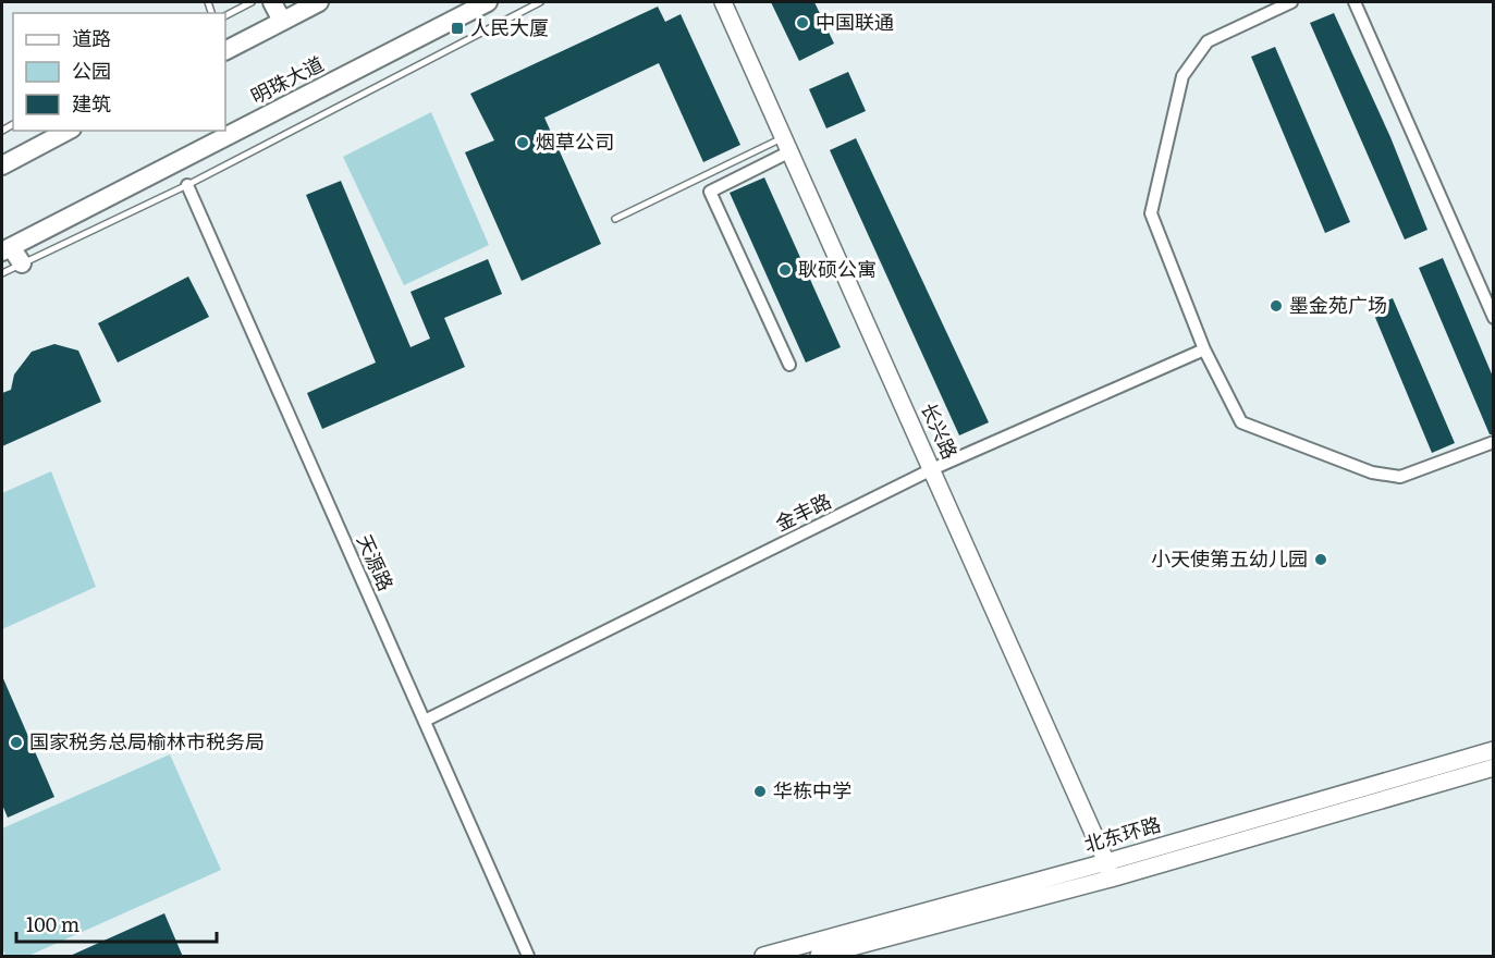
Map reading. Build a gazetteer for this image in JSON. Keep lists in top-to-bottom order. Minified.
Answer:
{"streets":{"main road":["明珠大道","长兴路","北东环路"],"street":["金丰路","天源路"]},"crossings":[["长兴路","金丰路"],["长兴路","北东环路"],["金丰路","天源路"]],"places":{"other":["中国联通","烟草公司","耿硕公寓","墨金苑广场","小天使第五幼儿园","国家税务总局榆林市税务局","华栋中学"],"transit":["人民大厦"]},"legend":["道路","公园","建筑"],"scale_bar":"100 m"}
